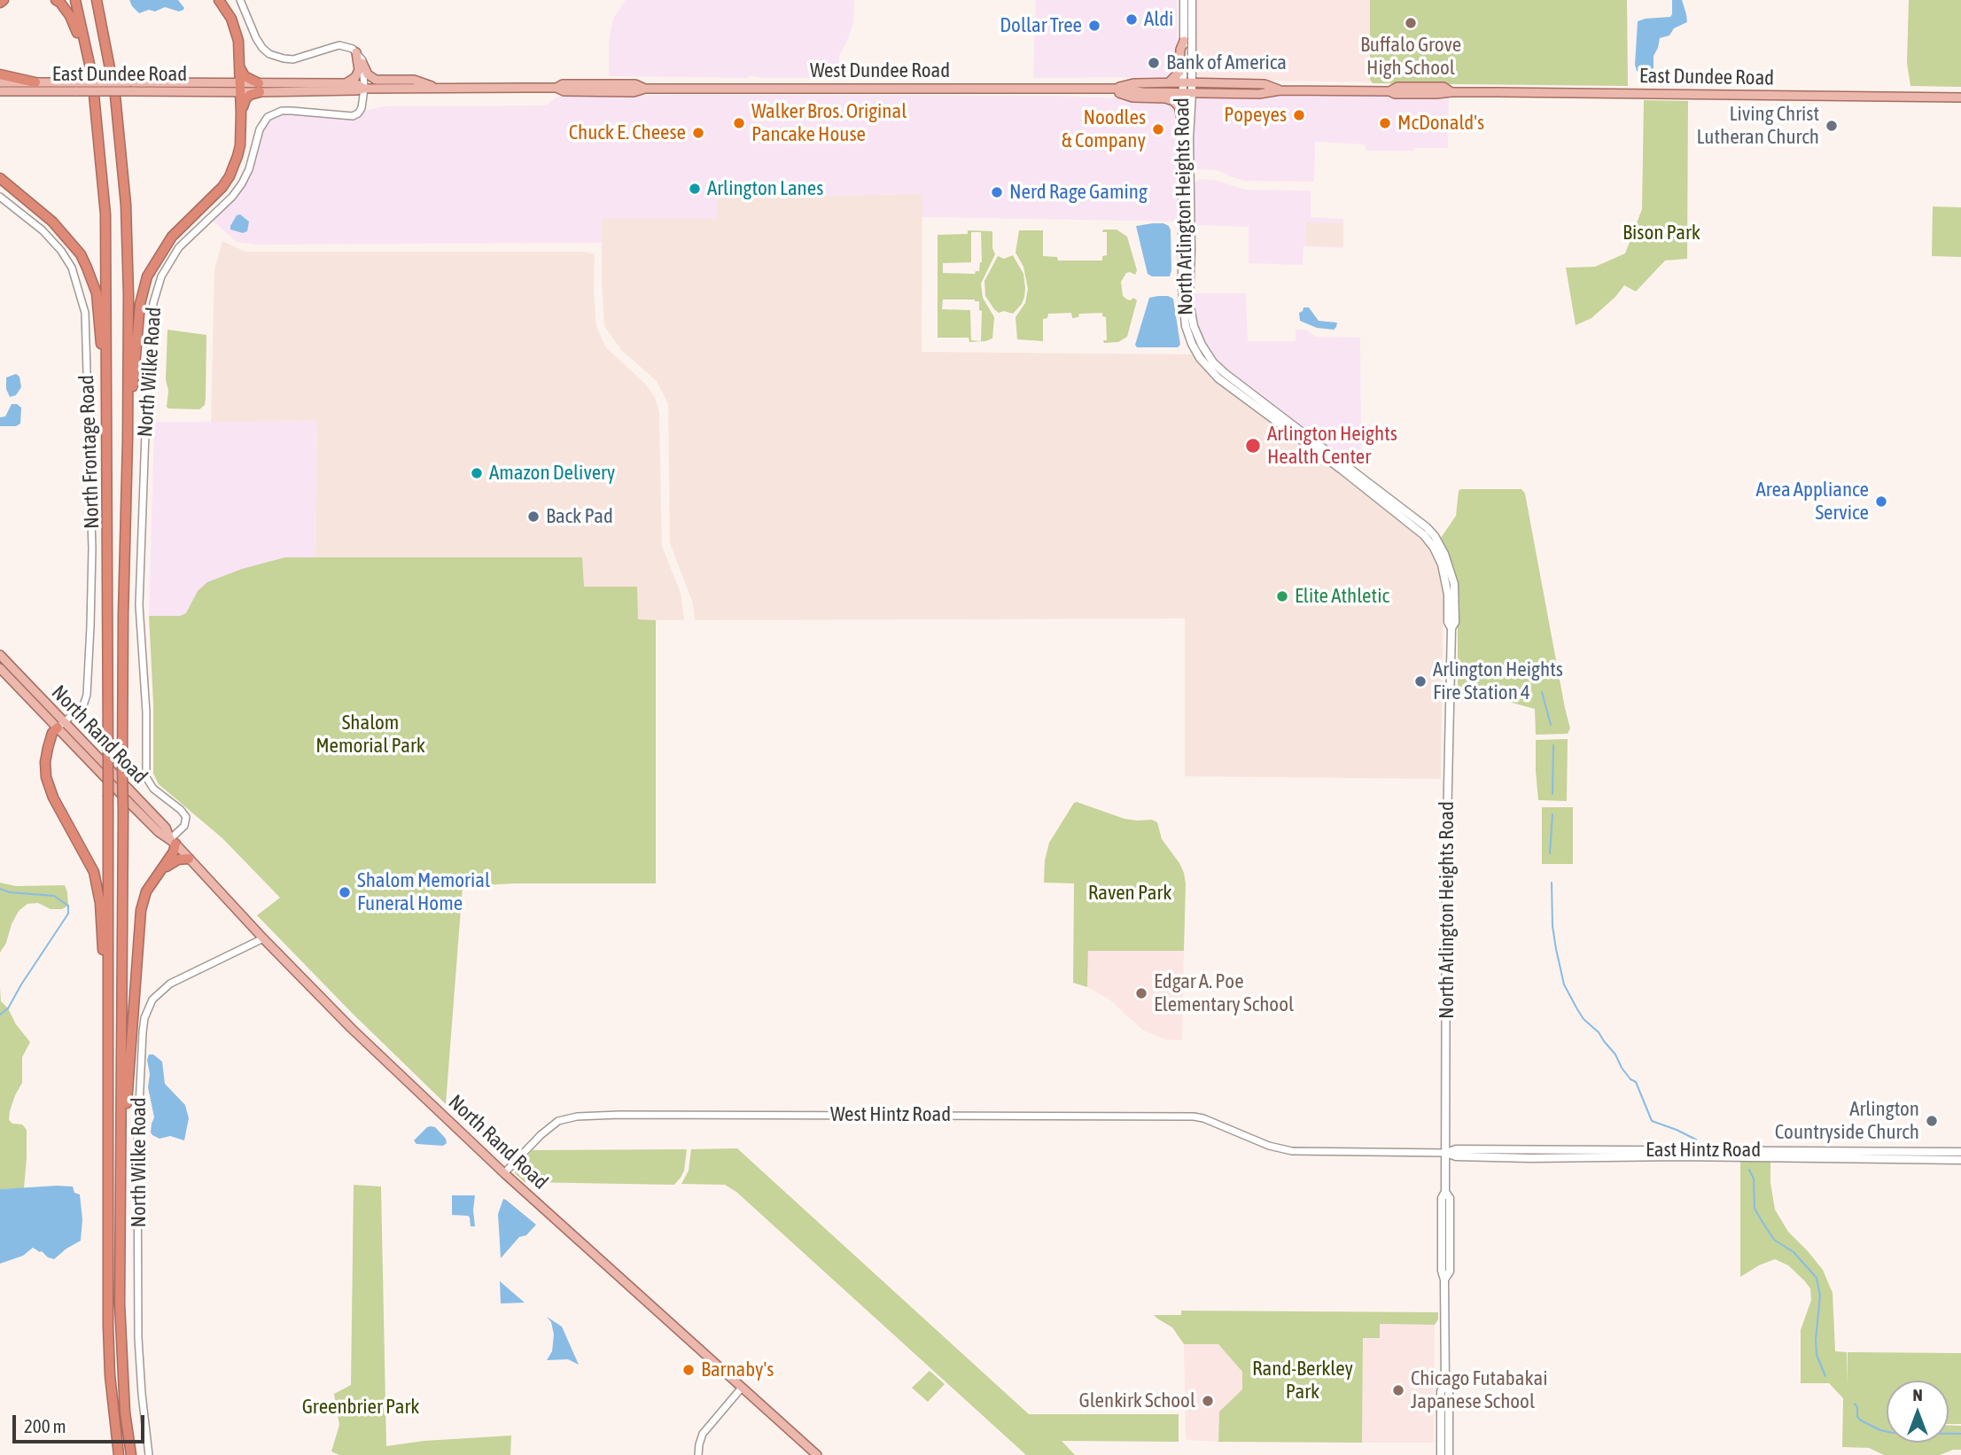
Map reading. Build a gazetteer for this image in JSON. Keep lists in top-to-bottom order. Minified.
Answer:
{"streets":{"main road":["West Dundee Road","East Dundee Road","North Arlington Heights Road","North Rand Road","East Hintz Road"],"street":["North Wilke Road","North Frontage Road","West Hintz Road"]},"crossings":[["West Dundee Road","East Dundee Road"],["West Dundee Road","North Arlington Heights Road"],["West Dundee Road","North Wilke Road"],["East Dundee Road","North Arlington Heights Road"],["North Arlington Heights Road","East Hintz Road"],["North Wilke Road","North Rand Road"],["North Frontage Road","North Rand Road"],["North Rand Road","West Hintz Road"],["West Hintz Road","East Hintz Road"]],"parks":["Bison Park","Shalom Memorial Park","Raven Park","Rand-Berkley Park","Greenbrier Park"],"places":["Aldi","Buffalo Grove High School","Dollar Tree","Bank of America","Popeyes","Walker Bros. Original Pancake House","McDonald's","Living Christ Lutheran Church","Noodles & Company","Chuck E. Cheese","Arlington Lanes","Nerd Rage Gaming","Arlington Heights Health Center","Amazon Delivery","Area Appliance Service","Back Pad","Elite Athletic","Arlington Heights Fire Station 4","Shalom Memorial Funeral Home","Edgar A. Poe Elementary School","Arlington Countryside Church","Barnaby's","Chicago Futabakai Japanese School","Glenkirk School"],"scale_bar":"200 m","north":"top"}
